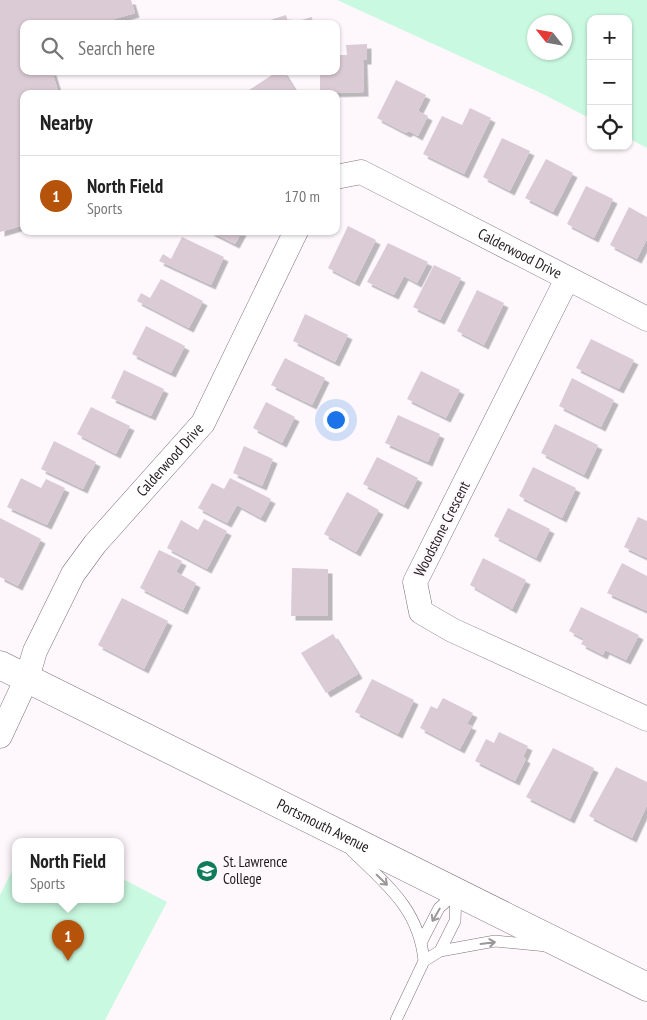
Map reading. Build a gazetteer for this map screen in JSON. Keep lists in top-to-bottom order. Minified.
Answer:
{"streets":{"main road":["Portsmouth Avenue"],"street":["Calderwood Drive","Woodstone Crescent"]},"crossings":[["Calderwood Drive","Woodstone Crescent"],["Calderwood Drive","Portsmouth Avenue"]],"places":{"school or university":["St. Lawrence College"]},"north":"top left","page":{"map_buttons":["+","−"],"search":"Search here","heading":"Nearby","list":[{"mark":"1","name":"North Field","note":"Sports","value":"170 m"}],"popup":["North Field","Sports"],"pins":"1"}}
